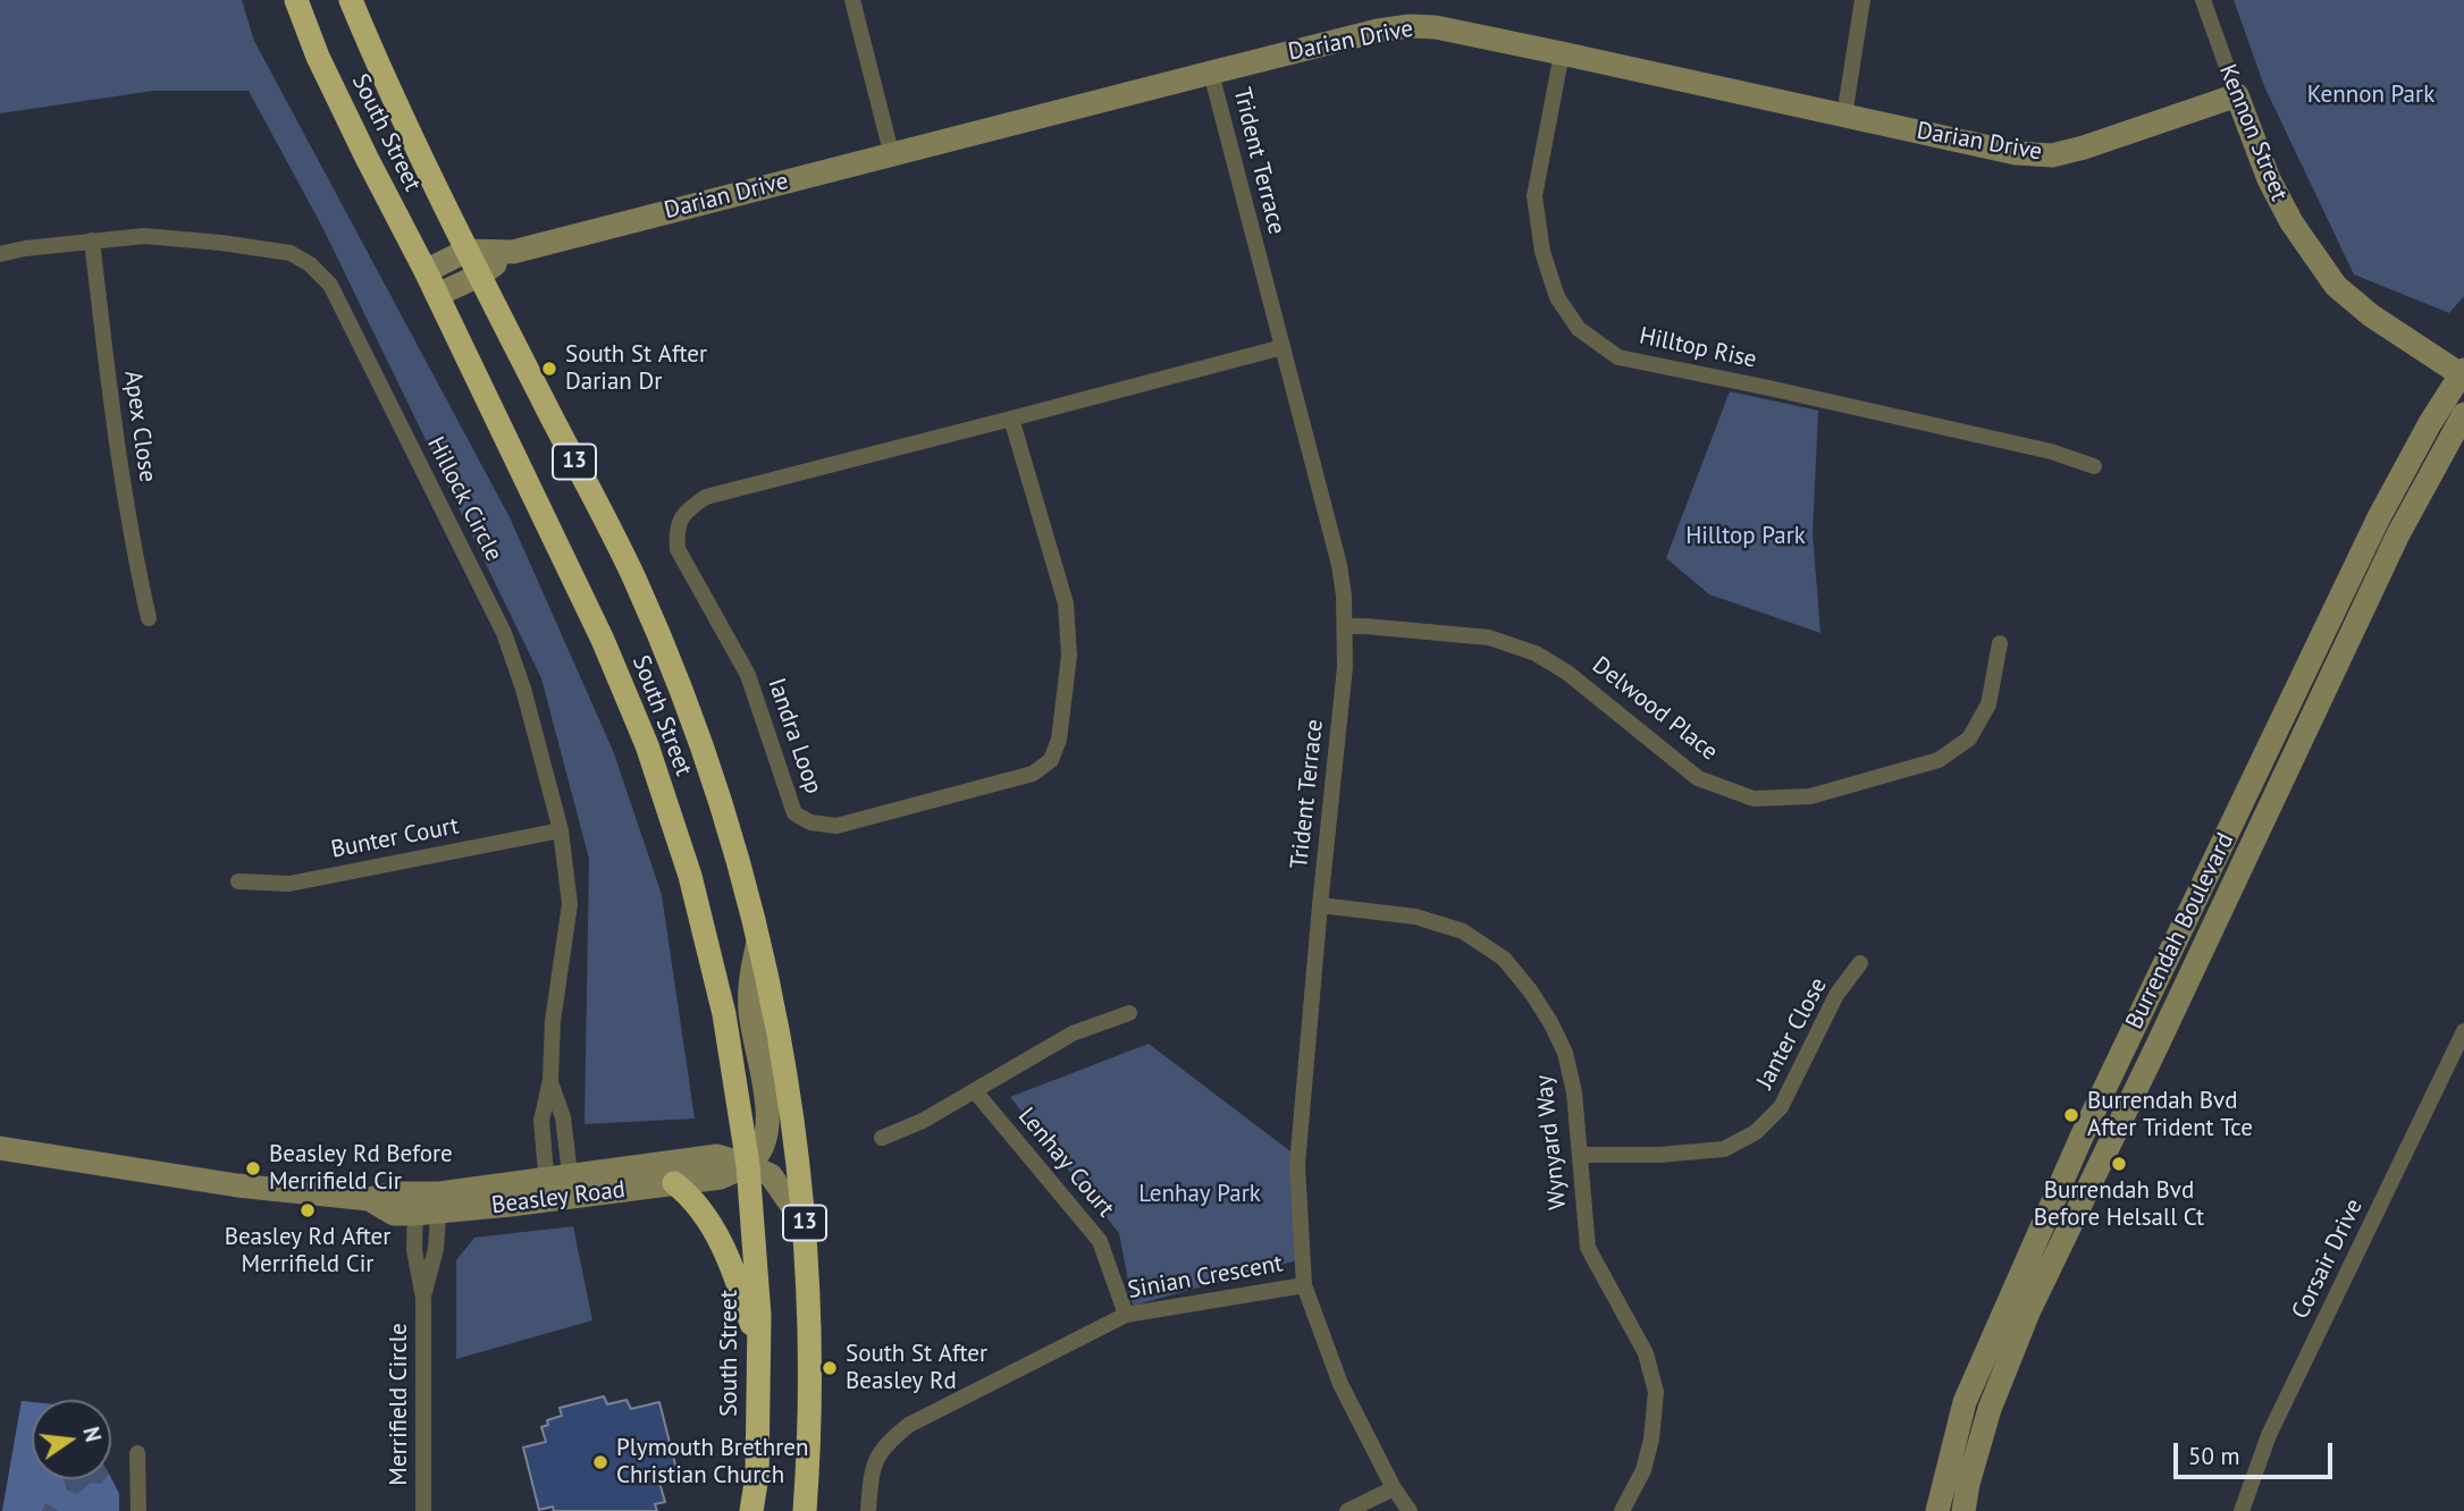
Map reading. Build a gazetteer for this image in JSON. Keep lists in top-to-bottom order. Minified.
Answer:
{"streets":{"highway":["South Street","13"],"main road":["Darian Drive","Kennon Street","Burrendah Boulevard","Beasley Road"],"street":["Trident Terrace","Hilltop Rise","Apex Close","Hillock Circle","Delwood Place","Iandra Loop","Bunter Court","Janter Close","Wynyard Way","Lenhay Court","Corsair Drive","Sinian Crescent","Merrifield Circle"]},"crossings":[["Darian Drive","South Street"],["Darian Drive","Kennon Street"],["Darian Drive","Trident Terrace"],["Darian Drive","Hilltop Rise"],["South Street","Beasley Road"],["Kennon Street","Burrendah Boulevard"],["Trident Terrace","Delwood Place"],["Trident Terrace","Iandra Loop"],["Trident Terrace","Wynyard Way"],["Trident Terrace","Sinian Crescent"],["Apex Close","Hillock Circle"],["Hillock Circle","Bunter Court"],["Hillock Circle","Beasley Road"],["Janter Close","Wynyard Way"],["Lenhay Court","Sinian Crescent"],["Beasley Road","Merrifield Circle"]],"parks":["Kennon Park","Hilltop Park","Lenhay Park"],"places":["South St After Darian Dr","Burrendah Bvd After Trident Tce","Burrendah Bvd Before Helsall Ct","Beasley Rd Before Merrifield Cir","Beasley Rd After Merrifield Cir","South St After Beasley Rd","Plymouth Brethren Christian Church"],"scale_bar":"50 m","north":"right"}
